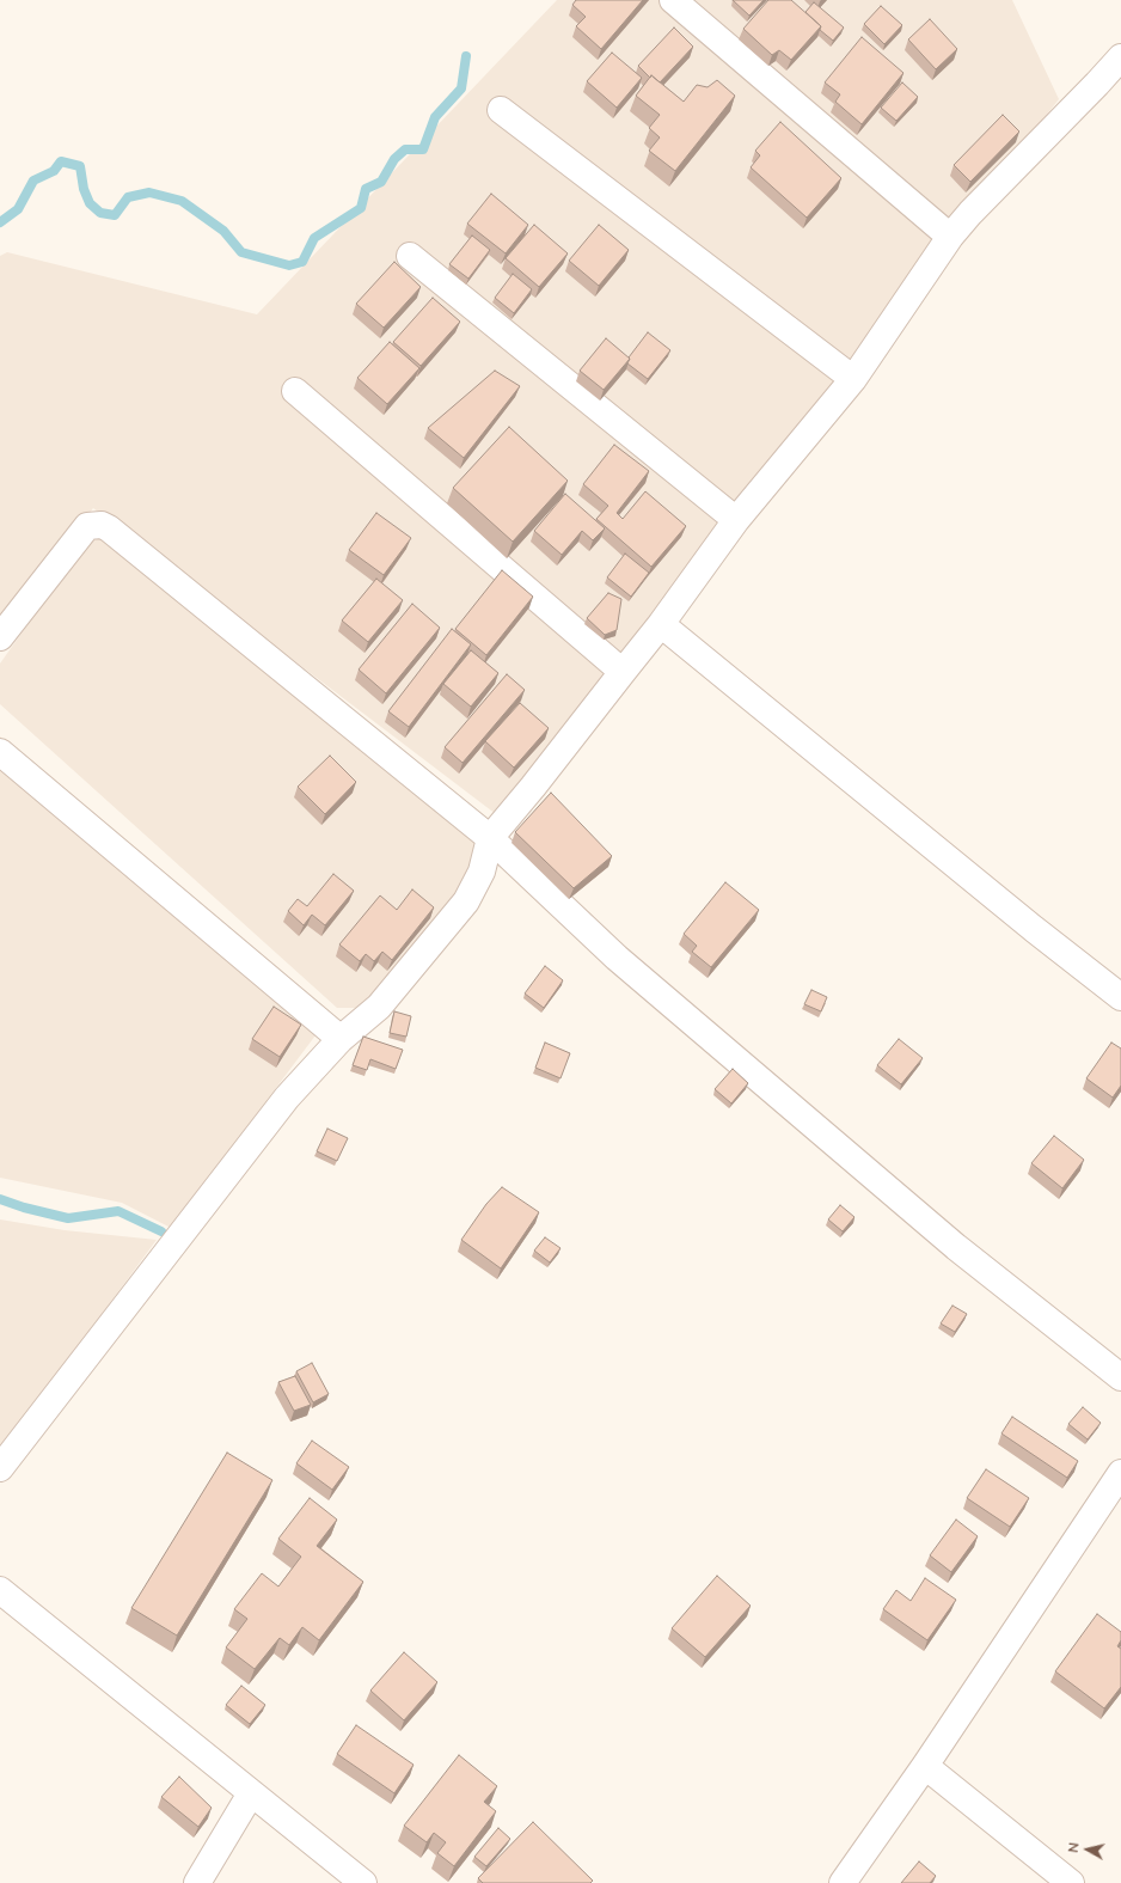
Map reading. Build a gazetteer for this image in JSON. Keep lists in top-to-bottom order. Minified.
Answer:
{"north":"left"}
